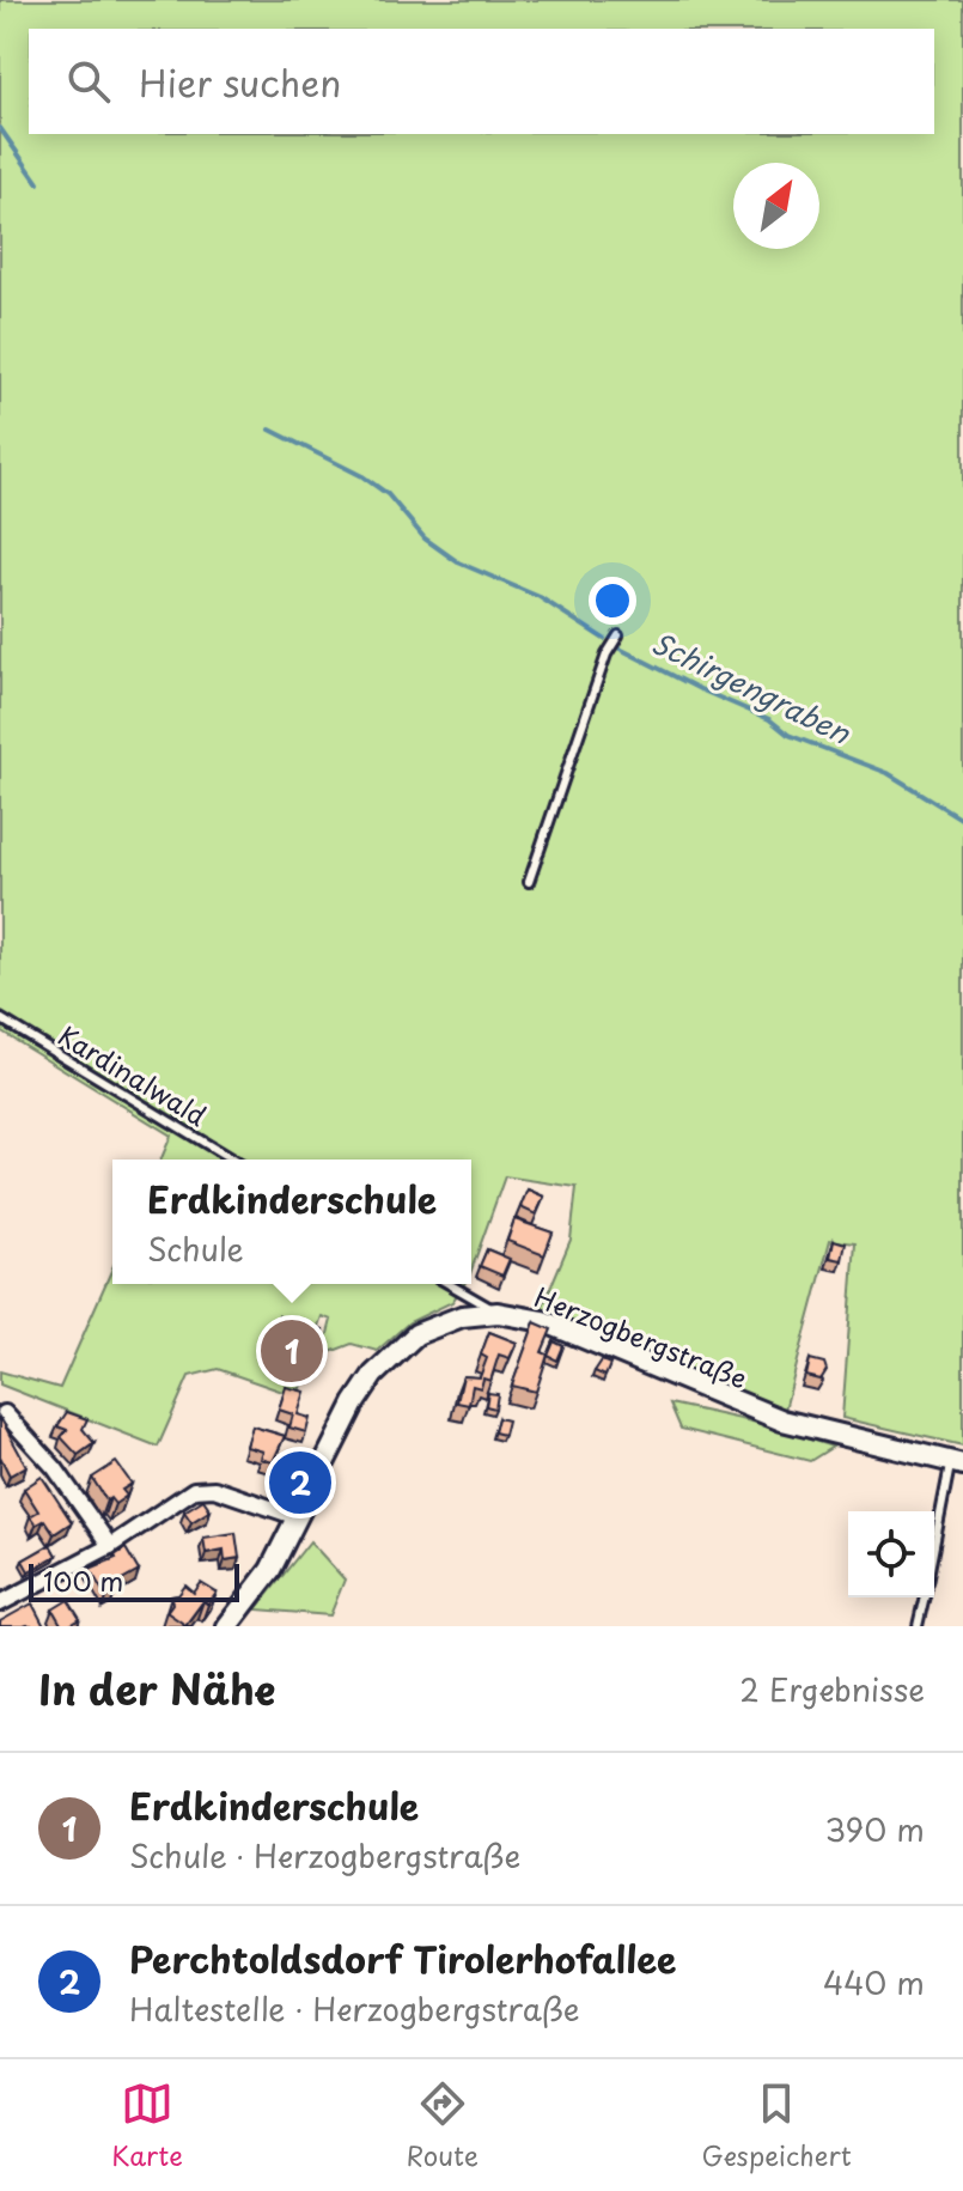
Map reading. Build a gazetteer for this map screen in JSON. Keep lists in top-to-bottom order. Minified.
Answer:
{"streets":{"main road":["Herzogbergstraße"],"lane":["Kardinalwald"]},"water":["Schirgengraben"],"scale_bar":"100 m","north":"top right","page":{"search":"Hier suchen","popup":["Erdkinderschule","Schule"],"pins":["1","2"],"scale":"100 m","heading":["In der Nähe","2 Ergebnisse"],"list":[{"mark":"1","name":"Erdkinderschule","note":"Schule · Herzogbergstraße","value":"390 m"},{"mark":"2","name":"Perchtoldsdorf Tirolerhofallee","note":"Haltestelle · Herzogbergstraße","value":"440 m"}],"nav":["Karte","Route","Gespeichert"]}}
